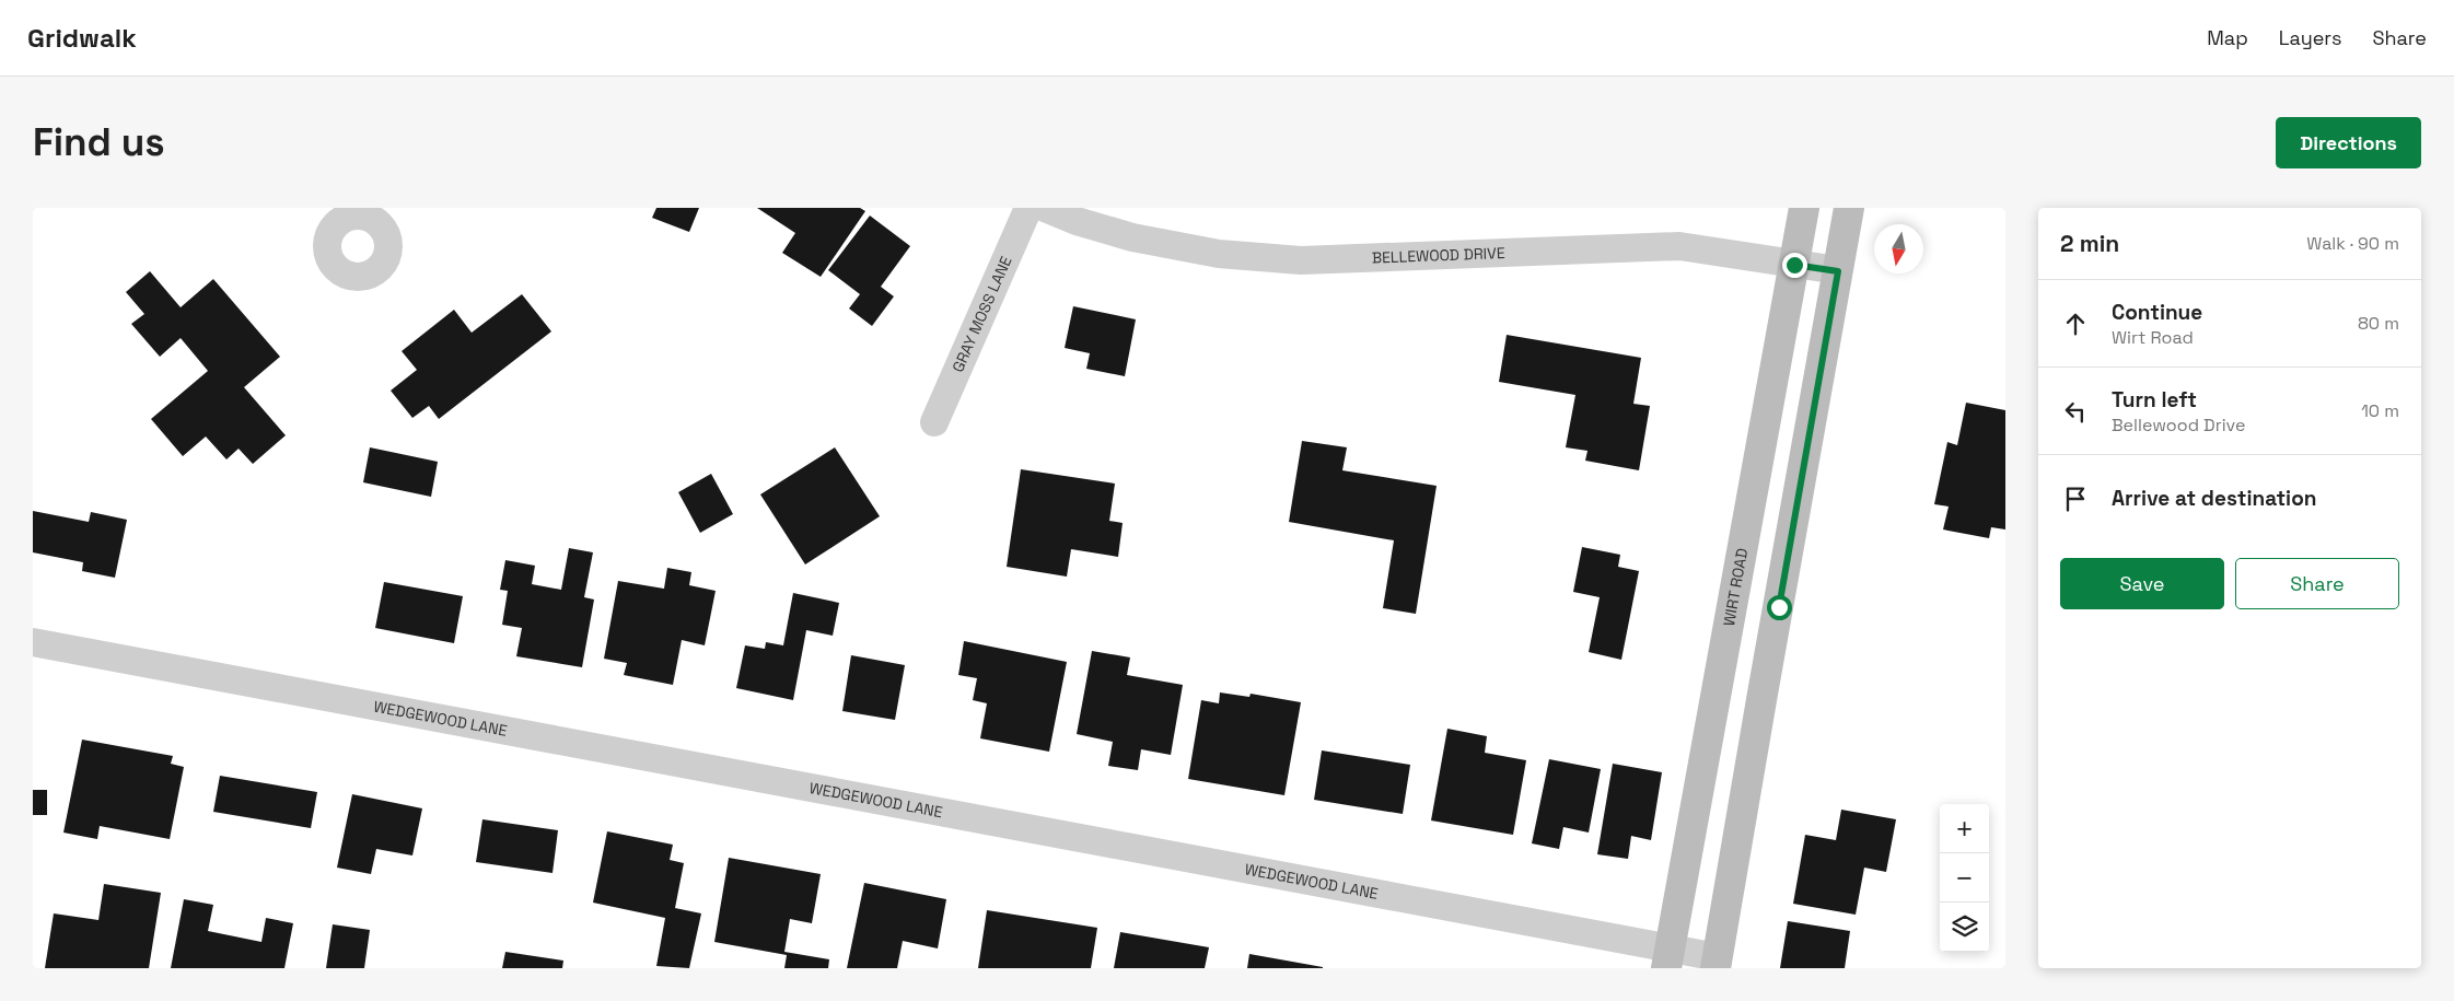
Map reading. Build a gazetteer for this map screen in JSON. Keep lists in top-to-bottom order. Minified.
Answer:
{"streets":{"main road":["WIRT ROAD"],"street":["BELLEWOOD DRIVE","GRAY MOSS LANE","WEDGEWOOD LANE"]},"crossings":[["BELLEWOOD DRIVE","WIRT ROAD"],["WIRT ROAD","WEDGEWOOD LANE"]],"north":"bottom","page":{"header":"Gridwalk","nav":["Map","Layers","Share"],"buttons":["Directions",["Save","Share"]],"title":"Find us","heading":["2 min","Walk · 90 m"],"list":[["Continue","Wirt Road","80 m"],["Turn left","Bellewood Drive","10 m"],"Arrive at destination"],"map_buttons":["+","−"]}}
